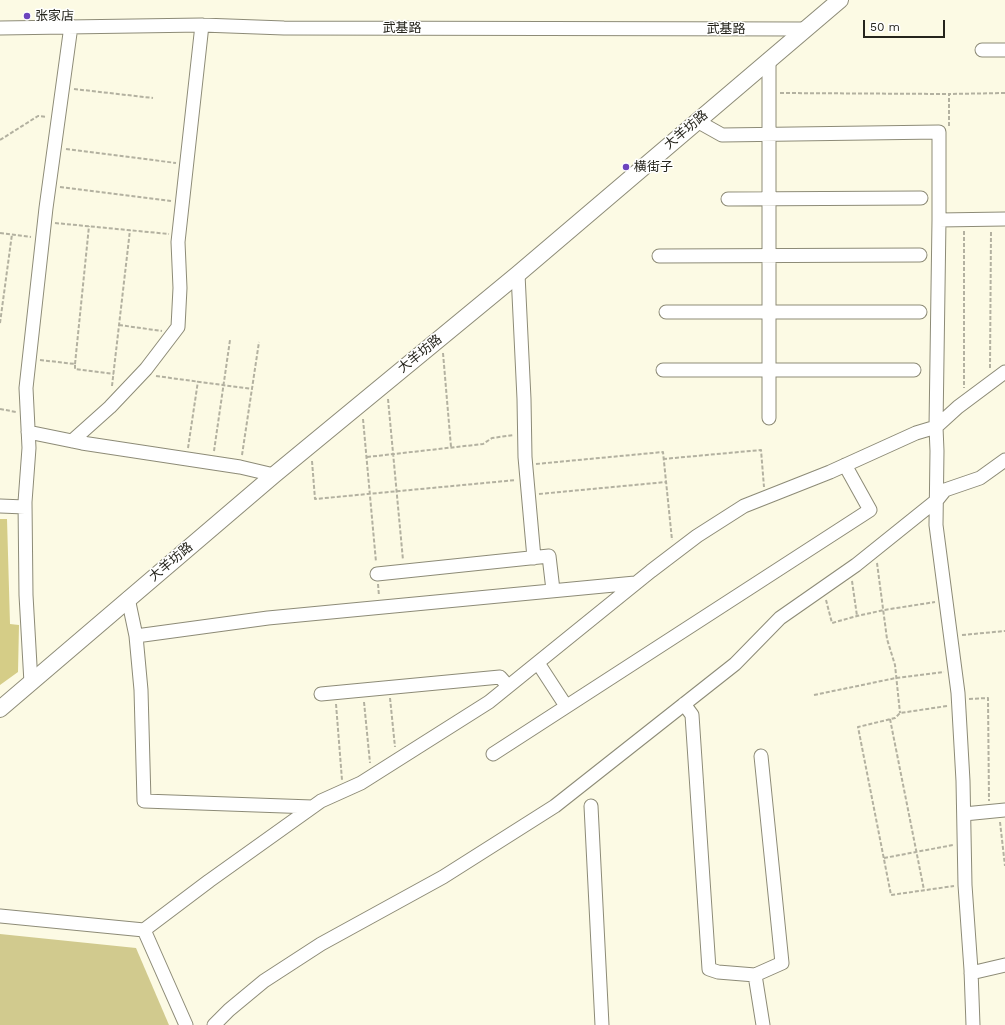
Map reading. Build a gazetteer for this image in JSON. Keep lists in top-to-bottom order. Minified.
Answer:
{"streets":{"main road":["大羊坊路"],"street":["武基路"]},"crossings":[["武基路","大羊坊路"]],"places":["张家店","横街子"],"scale_bar":"50 m"}
